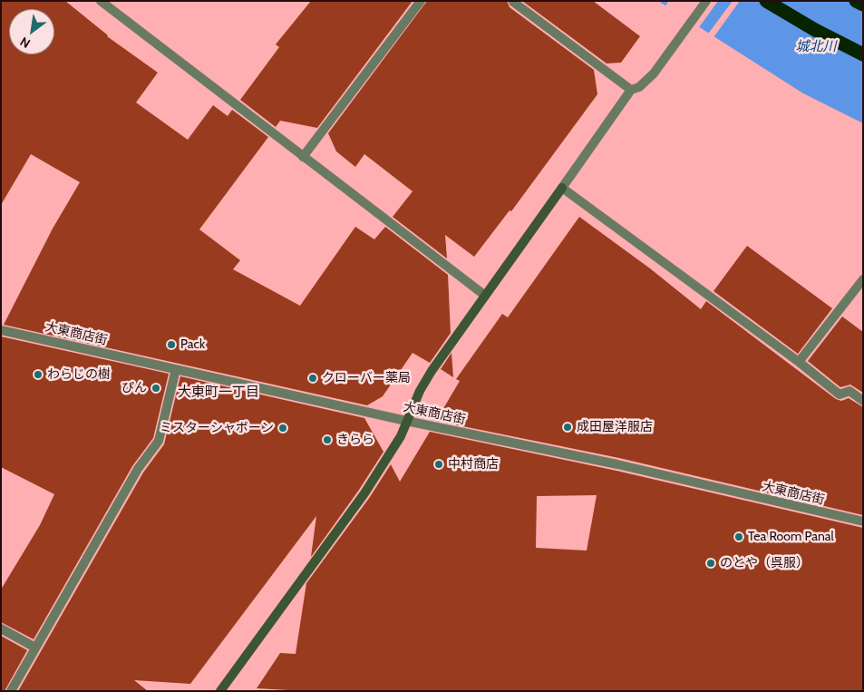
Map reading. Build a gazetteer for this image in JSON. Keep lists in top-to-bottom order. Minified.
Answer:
{"streets":{"street":["大東商店街"]},"districts":["大東町一丁目"],"water":["城北川"],"places":["Pack","わらじの樹","クローバー薬局","ぴん","成田屋洋服店","ミスターシャボーン","きらら","中村商店","Tea Room Panal","のとや（呉服）"],"north":"bottom left"}
